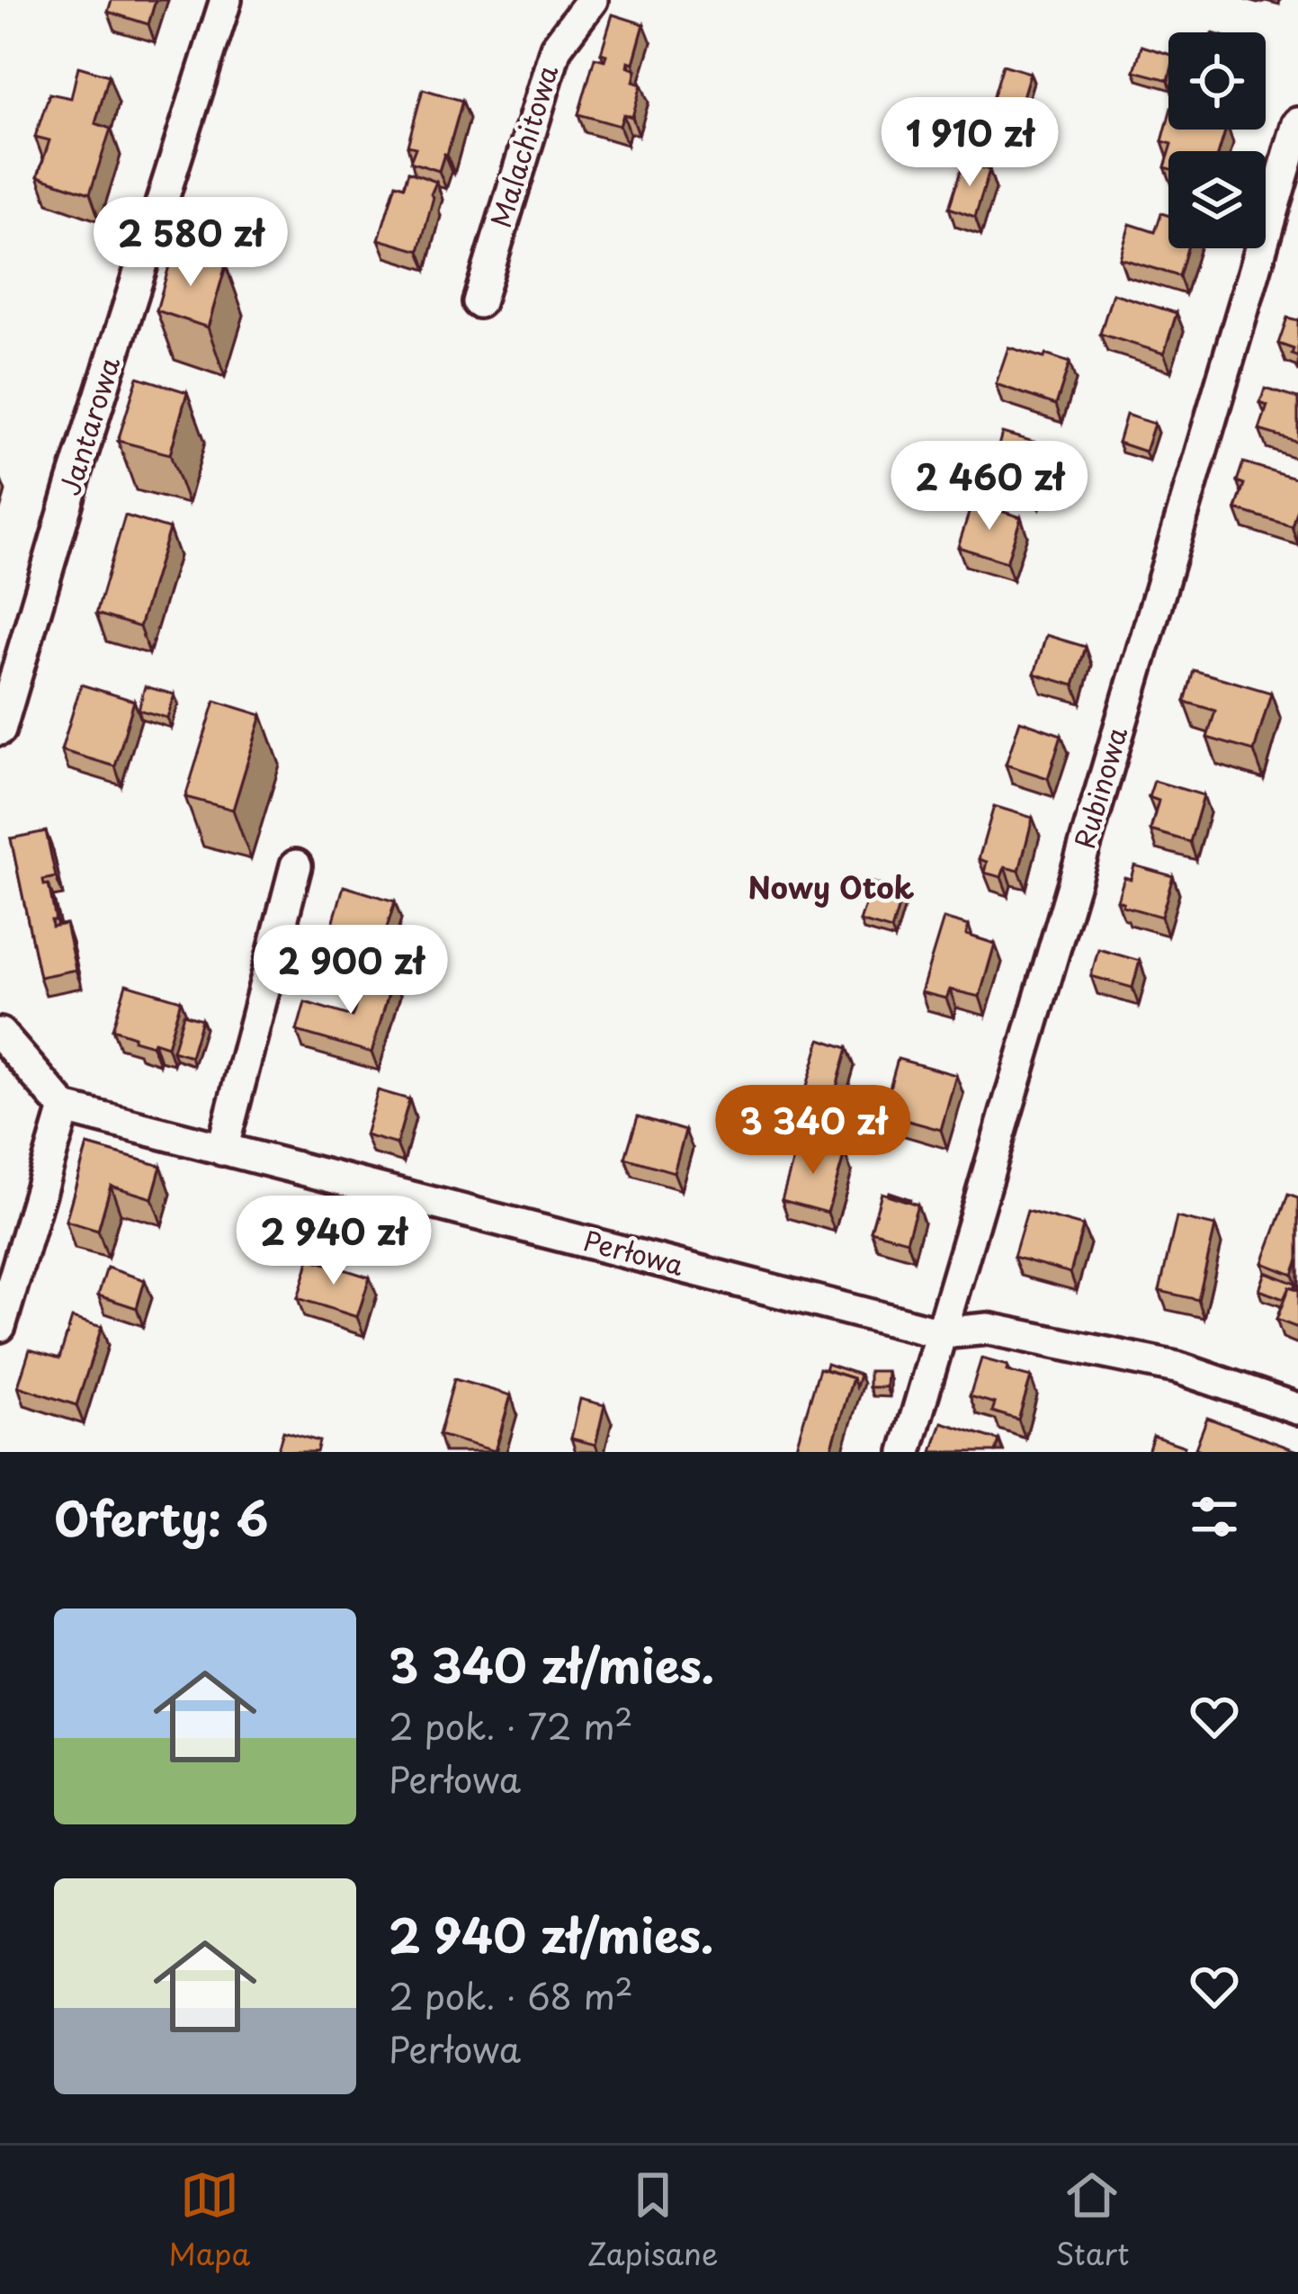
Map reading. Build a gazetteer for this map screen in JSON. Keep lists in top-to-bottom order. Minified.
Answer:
{"streets":{"street":["Malachitowa","Jantarowa","Rubinowa","Perłowa"]},"crossings":[["Rubinowa","Perłowa"]],"districts":["Nowy Otok"],"page":{"price":["1 910 zł","2 580 zł","2 460 zł","2 900 zł","3 340 zł","2 940 zł"],"heading":"Oferty: 6","list":[{"name":"3 340 zł/mies.","note":"2 pok. · 72 m² · Perłowa"},{"name":"2 940 zł/mies.","note":"2 pok. · 68 m² · Perłowa"}],"tabs":["Mapa","Zapisane","Start"]}}
